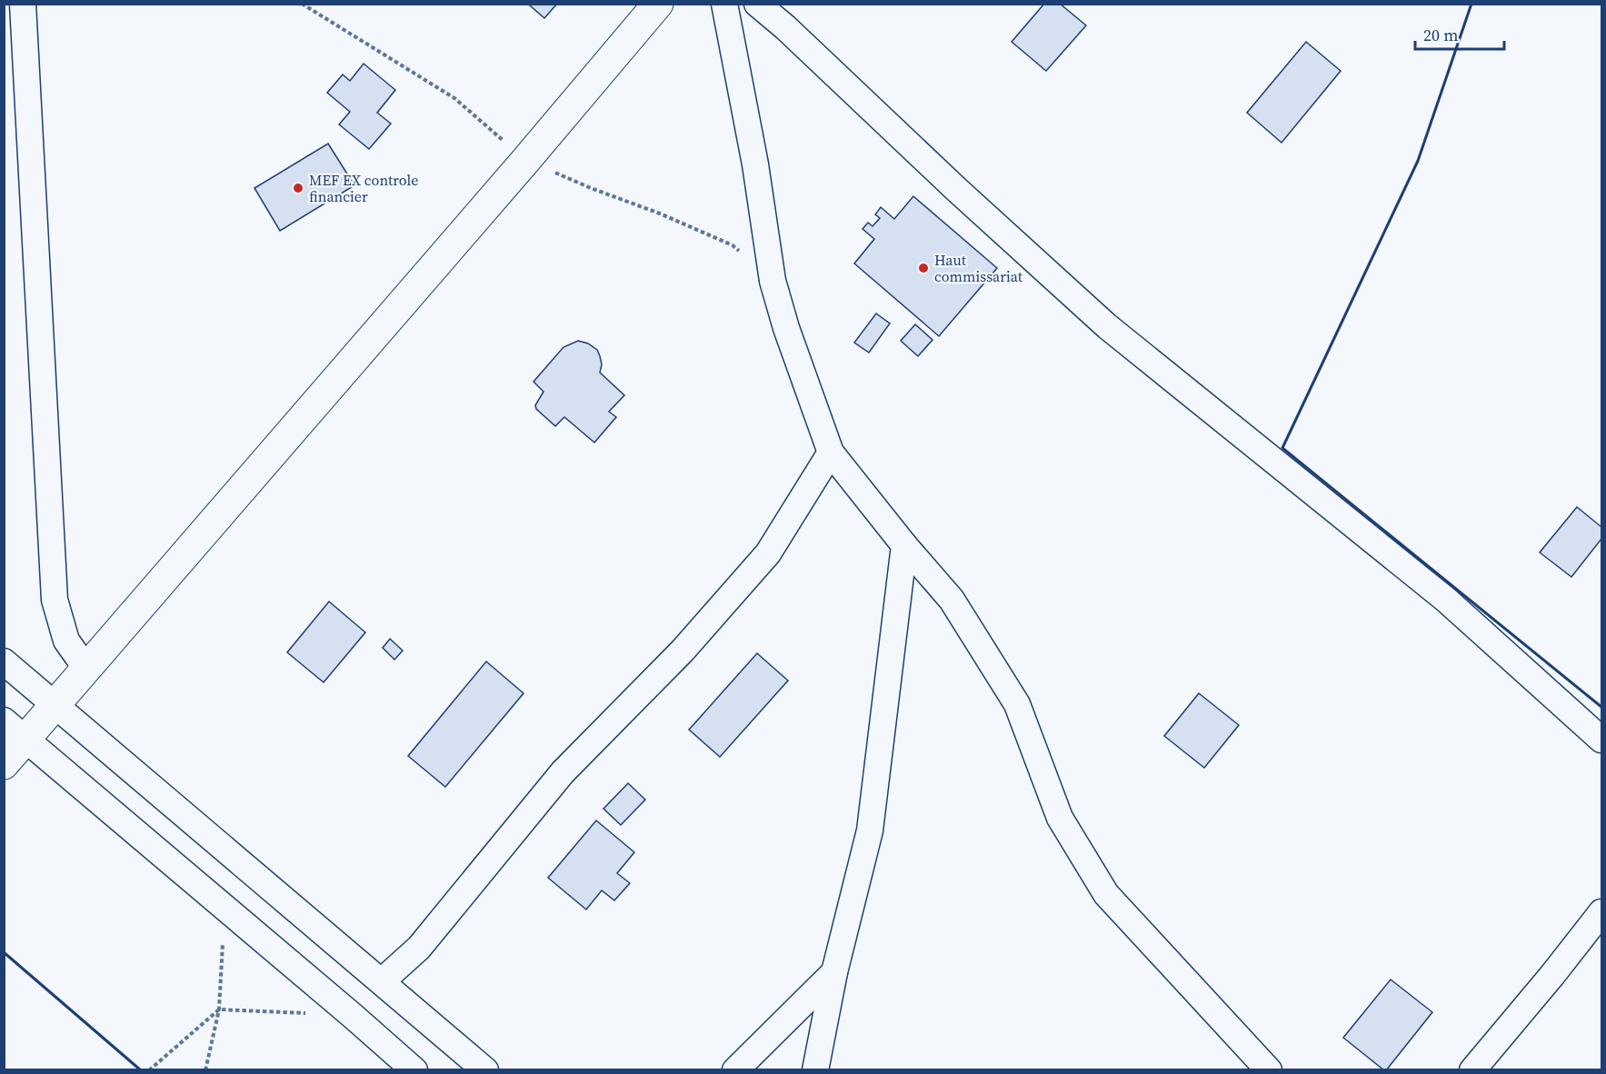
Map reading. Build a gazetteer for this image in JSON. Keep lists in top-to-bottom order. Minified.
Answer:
{"places":["MEF EX controle financier","Haut commissariat"],"scale_bar":"20 m"}
